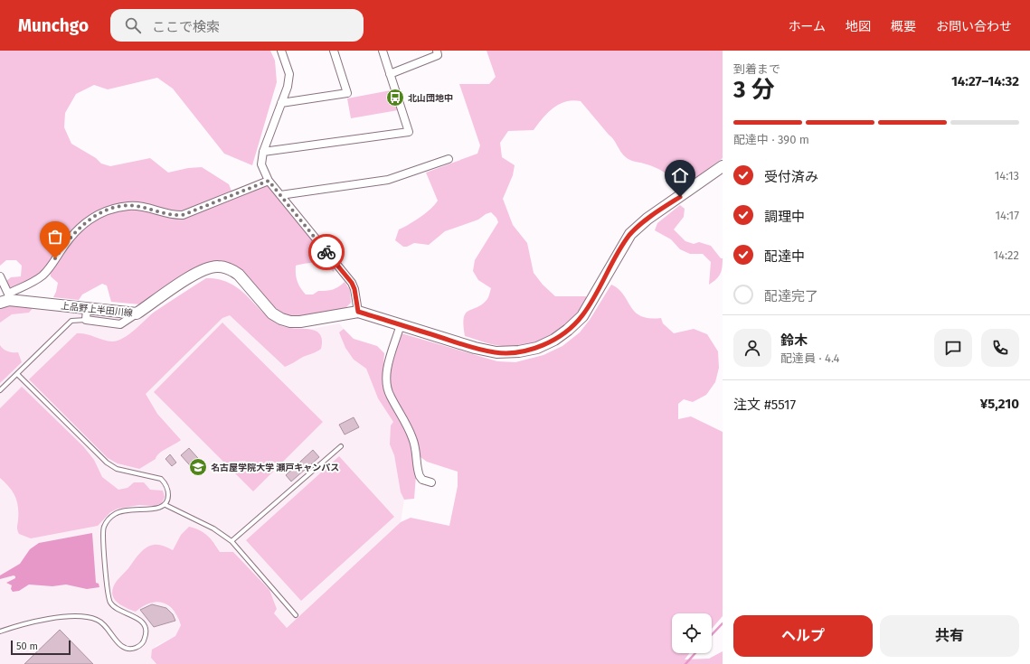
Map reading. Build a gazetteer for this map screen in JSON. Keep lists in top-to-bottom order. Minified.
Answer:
{"streets":{"street":["上品野上半田川線"]},"places":{"bus stop":["北山団地中"],"school or university":["名古屋学院大学 瀬戸キャンパス"]},"scale_bar":"50 m","page":{"header":"Munchgo","search":"ここで検索","nav":["ホーム","地図","概要","お問い合わせ"],"heading":["3 分","到着まで","14:27–14:32"],"panel":["鈴木","配達員 · 4.4","注文 #5517","¥5,210"],"bar":"配達中 · 390 m","list":[["受付済み","14:13"],["調理中","14:17"],["配達中","14:22"],"配達完了"],"buttons":["ヘルプ","共有"],"scale":"50 m"}}
